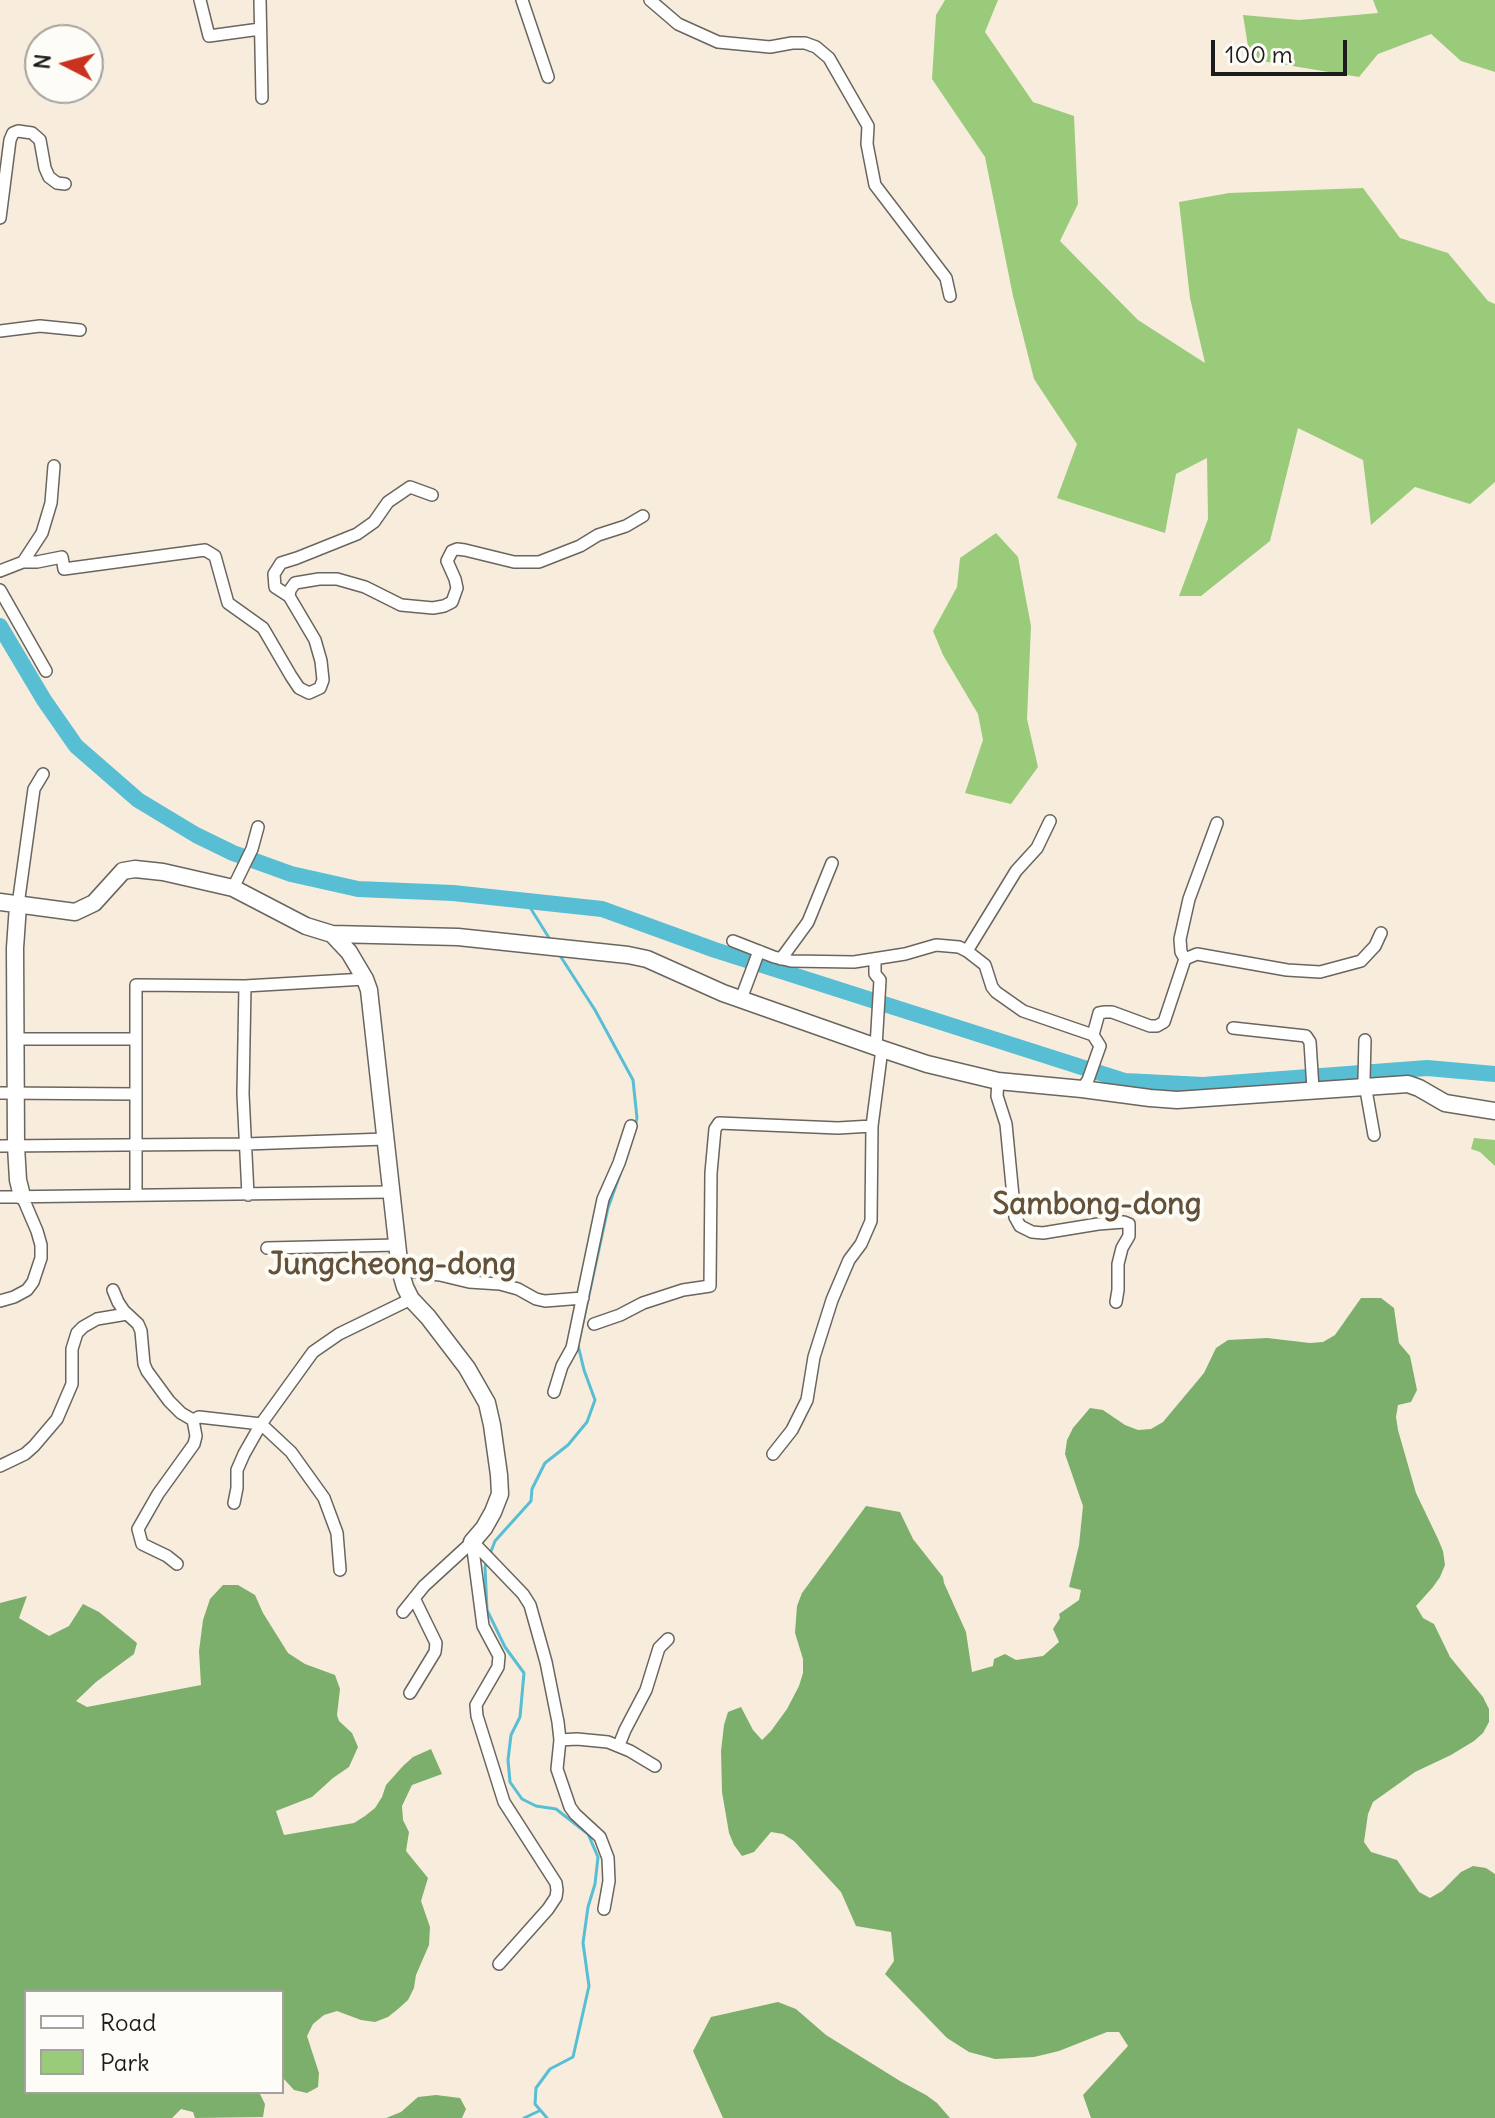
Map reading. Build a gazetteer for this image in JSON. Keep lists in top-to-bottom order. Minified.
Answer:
{"districts":["Sambong-dong","Jungcheong-dong"],"legend":["Road","Park"],"scale_bar":"100 m","north":"left"}
